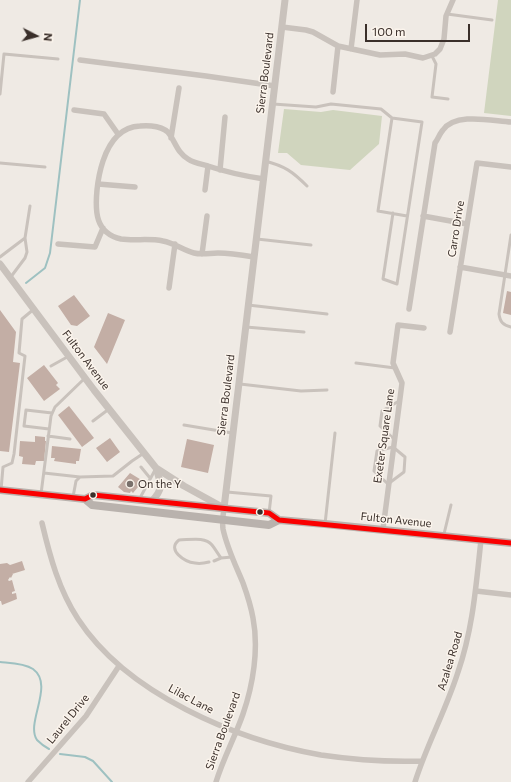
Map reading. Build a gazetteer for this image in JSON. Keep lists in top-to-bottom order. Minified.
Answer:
{"streets":{"main road":["Fulton Avenue"],"street":["Sierra Boulevard","Carro Drive","Exeter Square Lane","Azalea Road","Lilac Lane","Laurel Drive"]},"crossings":[["Sierra Boulevard","Fulton Avenue"],["Sierra Boulevard","Lilac Lane"],["Fulton Avenue","Exeter Square Lane"],["Fulton Avenue","Azalea Road"],["Azalea Road","Lilac Lane"],["Lilac Lane","Laurel Drive"]],"places":["On the Y"],"scale_bar":"100 m","north":"right"}
